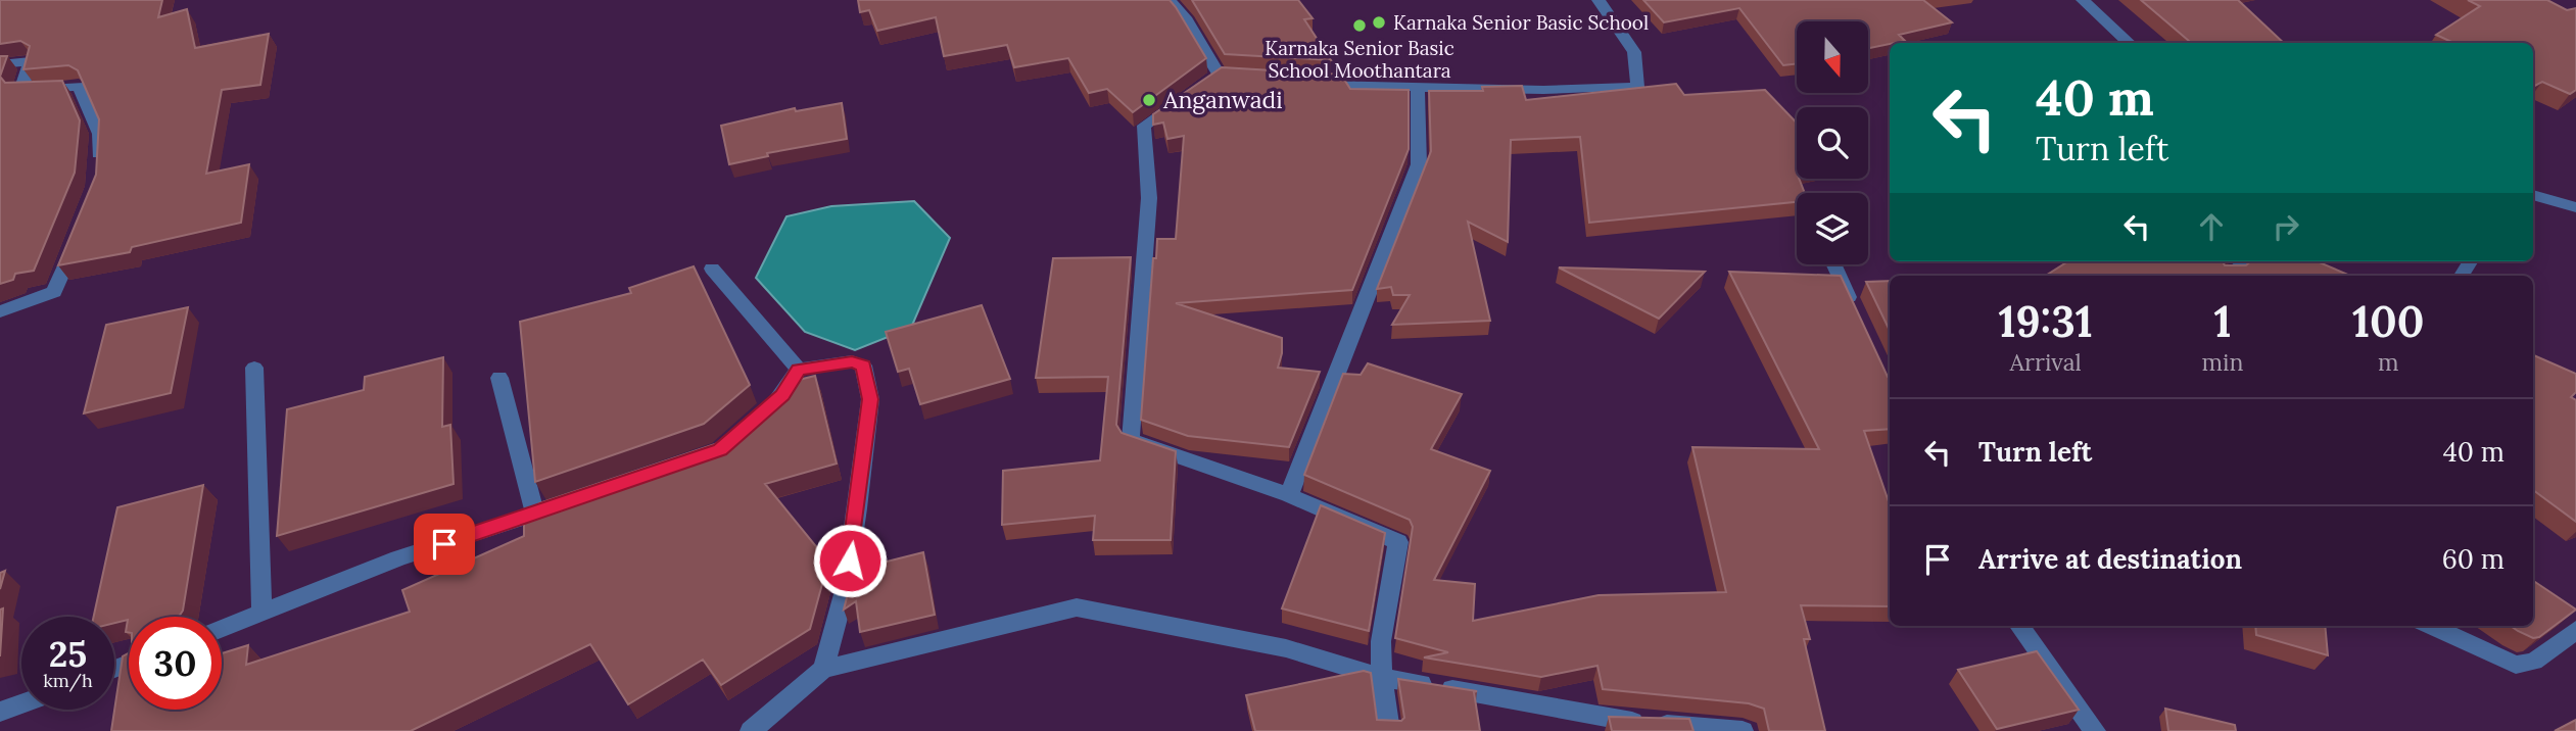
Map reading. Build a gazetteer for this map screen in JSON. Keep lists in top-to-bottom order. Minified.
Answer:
{"places":["Karnaka Senior Basic School","Karnaka Senior Basic School Moothantara","Anganwadi"],"north":"bottom","page":{"turn":["40 m","Turn left"],"eta":["19:31","Arrival","1","min","100","m"],"list":[{"name":"Turn left","value":"40 m"},{"name":"Arrive at destination","value":"60 m"}],"speed":"25 km/h","limit":"30"}}
